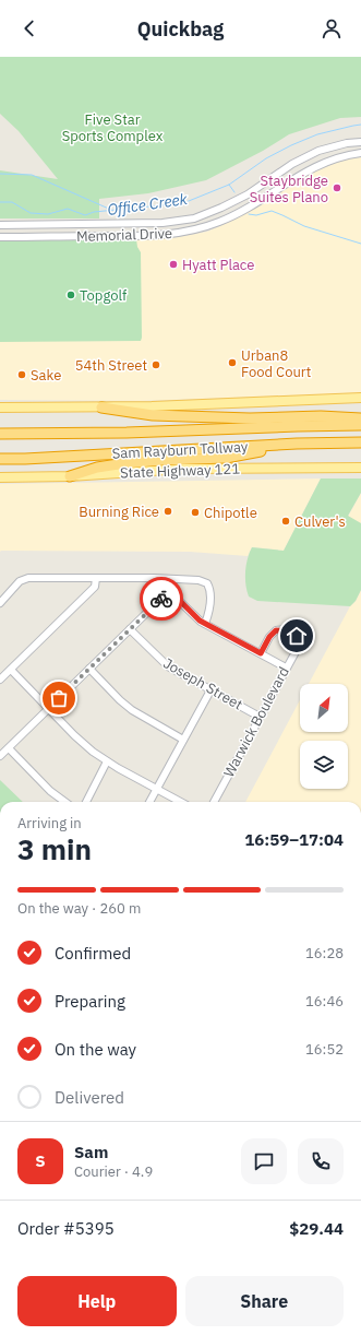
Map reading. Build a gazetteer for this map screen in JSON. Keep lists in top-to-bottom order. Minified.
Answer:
{"streets":{"highway":["Sam Rayburn Tollway"],"main road":["State Highway 121"],"street":["Memorial Drive","Joseph Street","Warwick Boulevard"]},"crossings":[["Joseph Street","Warwick Boulevard"]],"water":["Office Creek"],"parks":["Five Star Sports Complex"],"places":["Staybridge Suites Plano","Hyatt Place","Topgolf","Urban8 Food Court","54th Street","Sake","Burning Rice","Chipotle","Culver's"],"north":"top right","page":{"header":"Quickbag","heading":["3 min","Arriving in","16:59–17:04"],"panel":["Sam","Courier · 4.9","Order #5395","$29.44"],"bar":"On the way · 260 m","list":[["Confirmed","16:28"],["Preparing","16:46"],["On the way","16:52"],"Delivered"],"round":"S","buttons":["Help","Share"]}}
